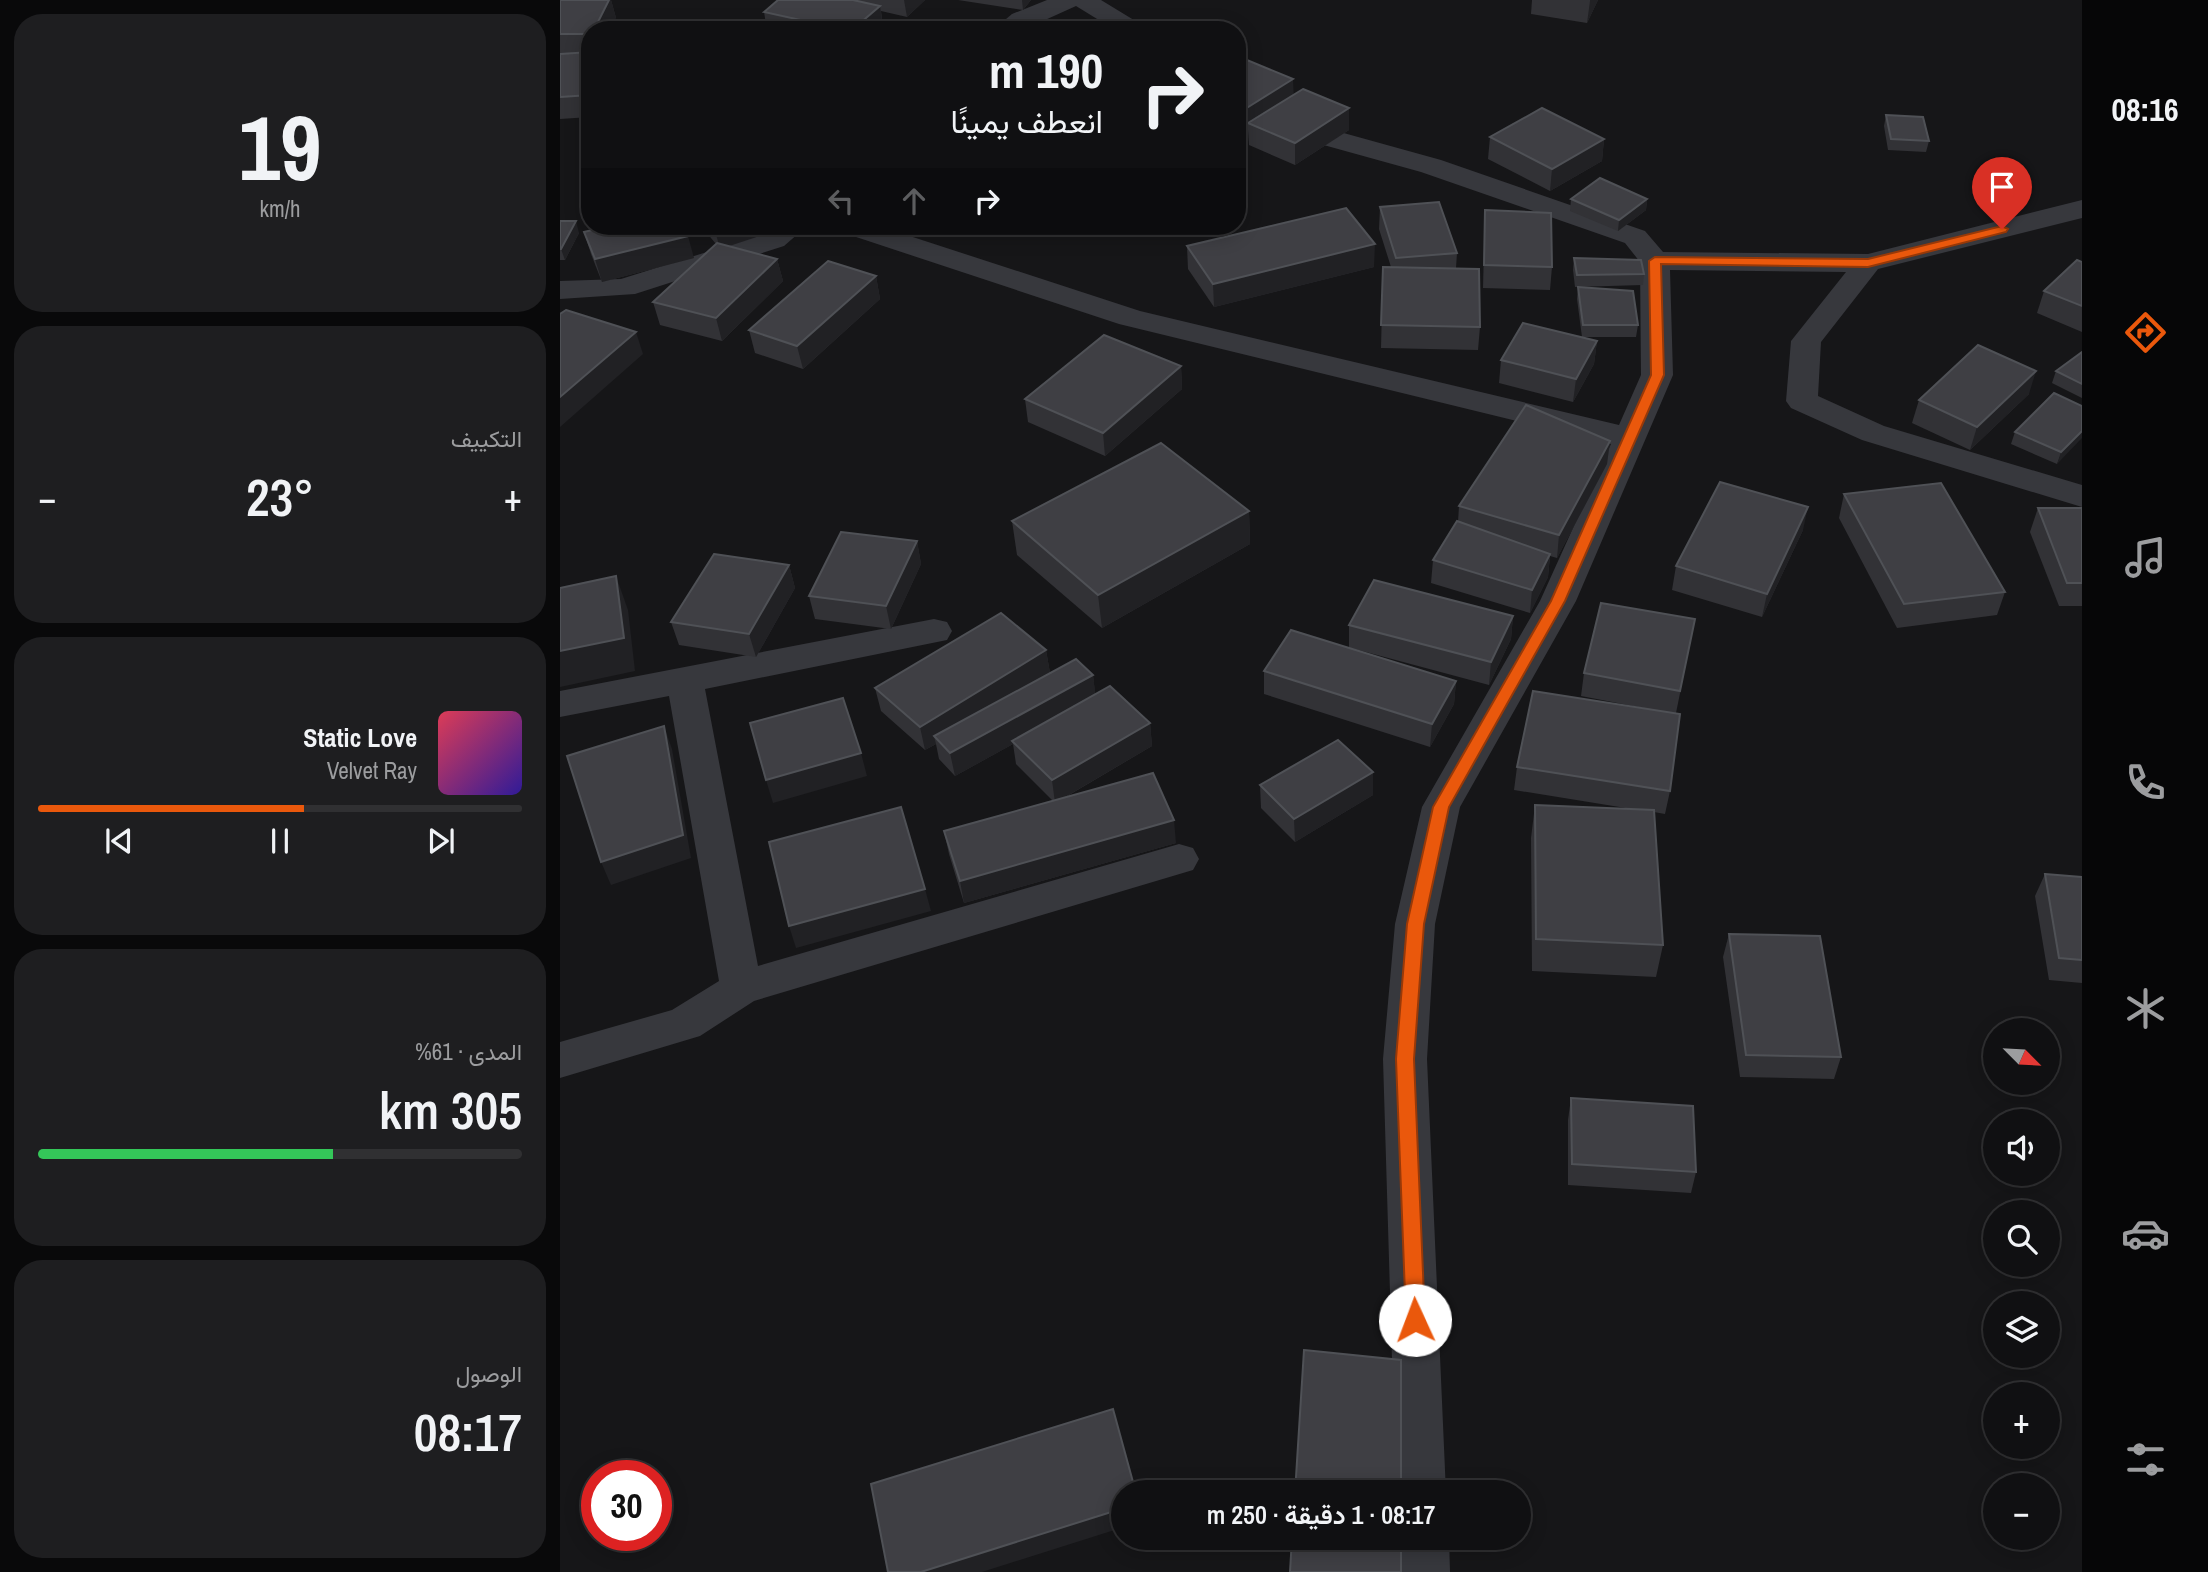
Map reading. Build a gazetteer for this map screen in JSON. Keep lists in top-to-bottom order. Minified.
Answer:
{"north":"bottom right","page":{"tabs":"08:16","tile":[["19","km/h"],"التكييف",["المدى · 61%","305 km"],["الوصول","08:17"]],"turn":["190 m","انعطف يمينًا"],"heat":["−","23°","+"],"song":["Static Love","Velvet Ray"],"map_buttons":["+","−"],"limit":"30","trip":"08:17 · 1 دقيقة · 250 m"}}
